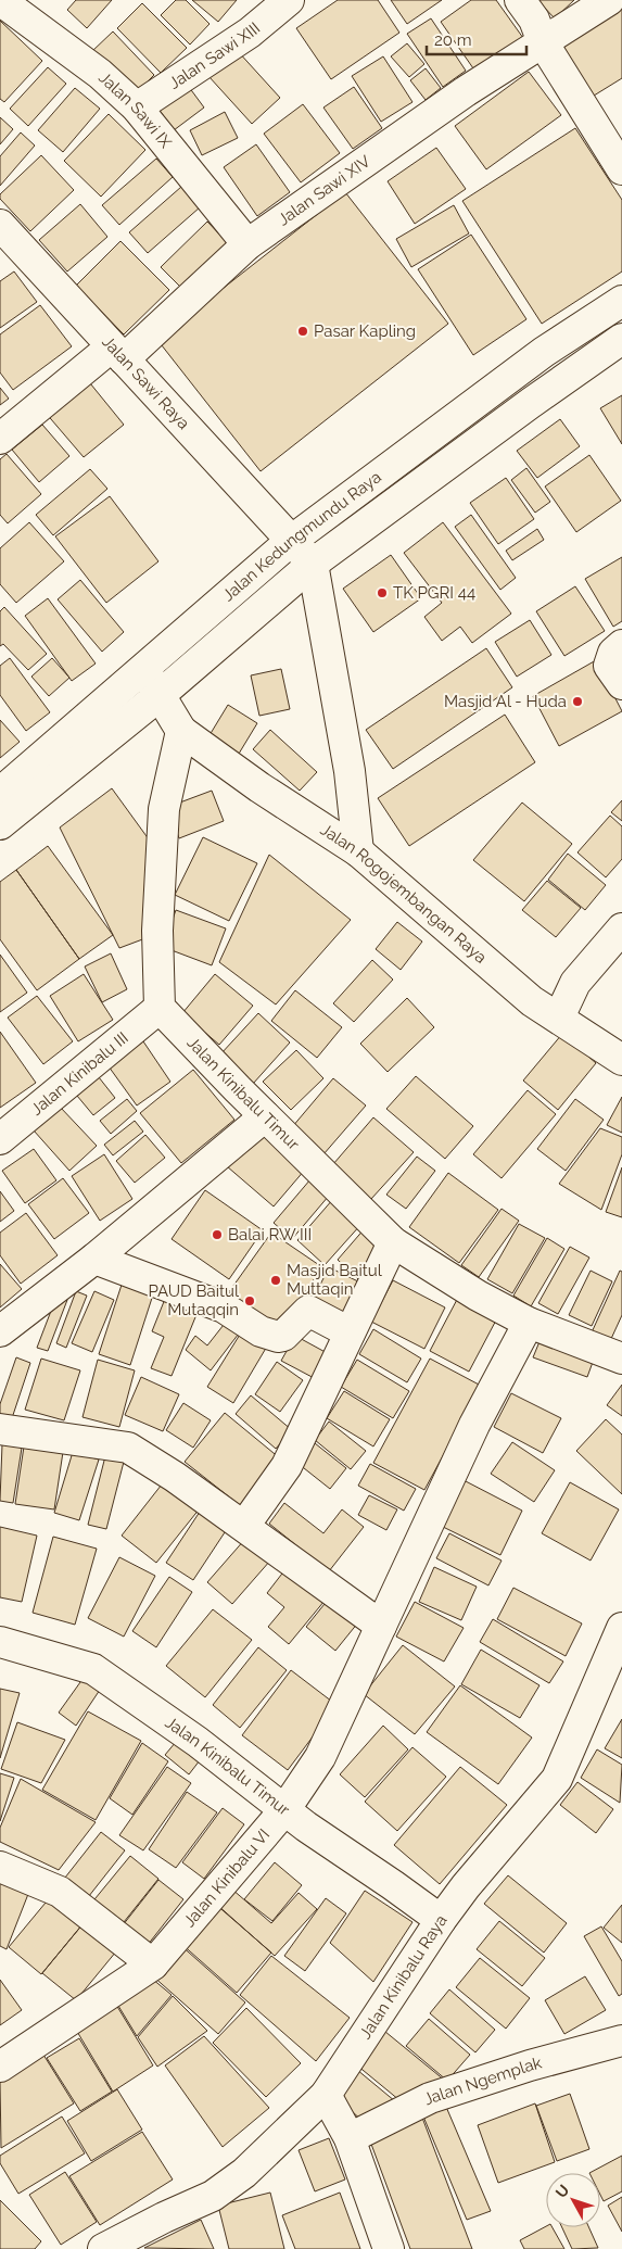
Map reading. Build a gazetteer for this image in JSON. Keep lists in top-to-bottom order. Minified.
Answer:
{"streets":{"street":["Jalan Sawi XIII","Jalan Sawi IX","Jalan Sawi XIV","Jalan Sawi Raya","Jalan Kedungmundu Raya","Jalan Rogojembangan Raya","Jalan Kinibalu III","Jalan Kinibalu Timur","Jalan Kinibalu VI","Jalan Kinibalu Raya","Jalan Ngemplak"]},"crossings":[["Jalan Sawi XIII","Jalan Sawi IX"],["Jalan Sawi IX","Jalan Sawi XIV"],["Jalan Sawi XIV","Jalan Sawi Raya"],["Jalan Sawi Raya","Jalan Kedungmundu Raya"],["Jalan Kinibalu III","Jalan Kinibalu Timur"],["Jalan Kinibalu Timur","Jalan Kinibalu VI"],["Jalan Kinibalu Timur","Jalan Kinibalu Raya"]],"places":["Pasar Kapling","TK PGRI 44","Masjid Al - Huda","Balai RW III","Masjid Baitul Muttaqin","PAUD Baitul Mutaqqin"],"scale_bar":"20 m","north":"top left"}
